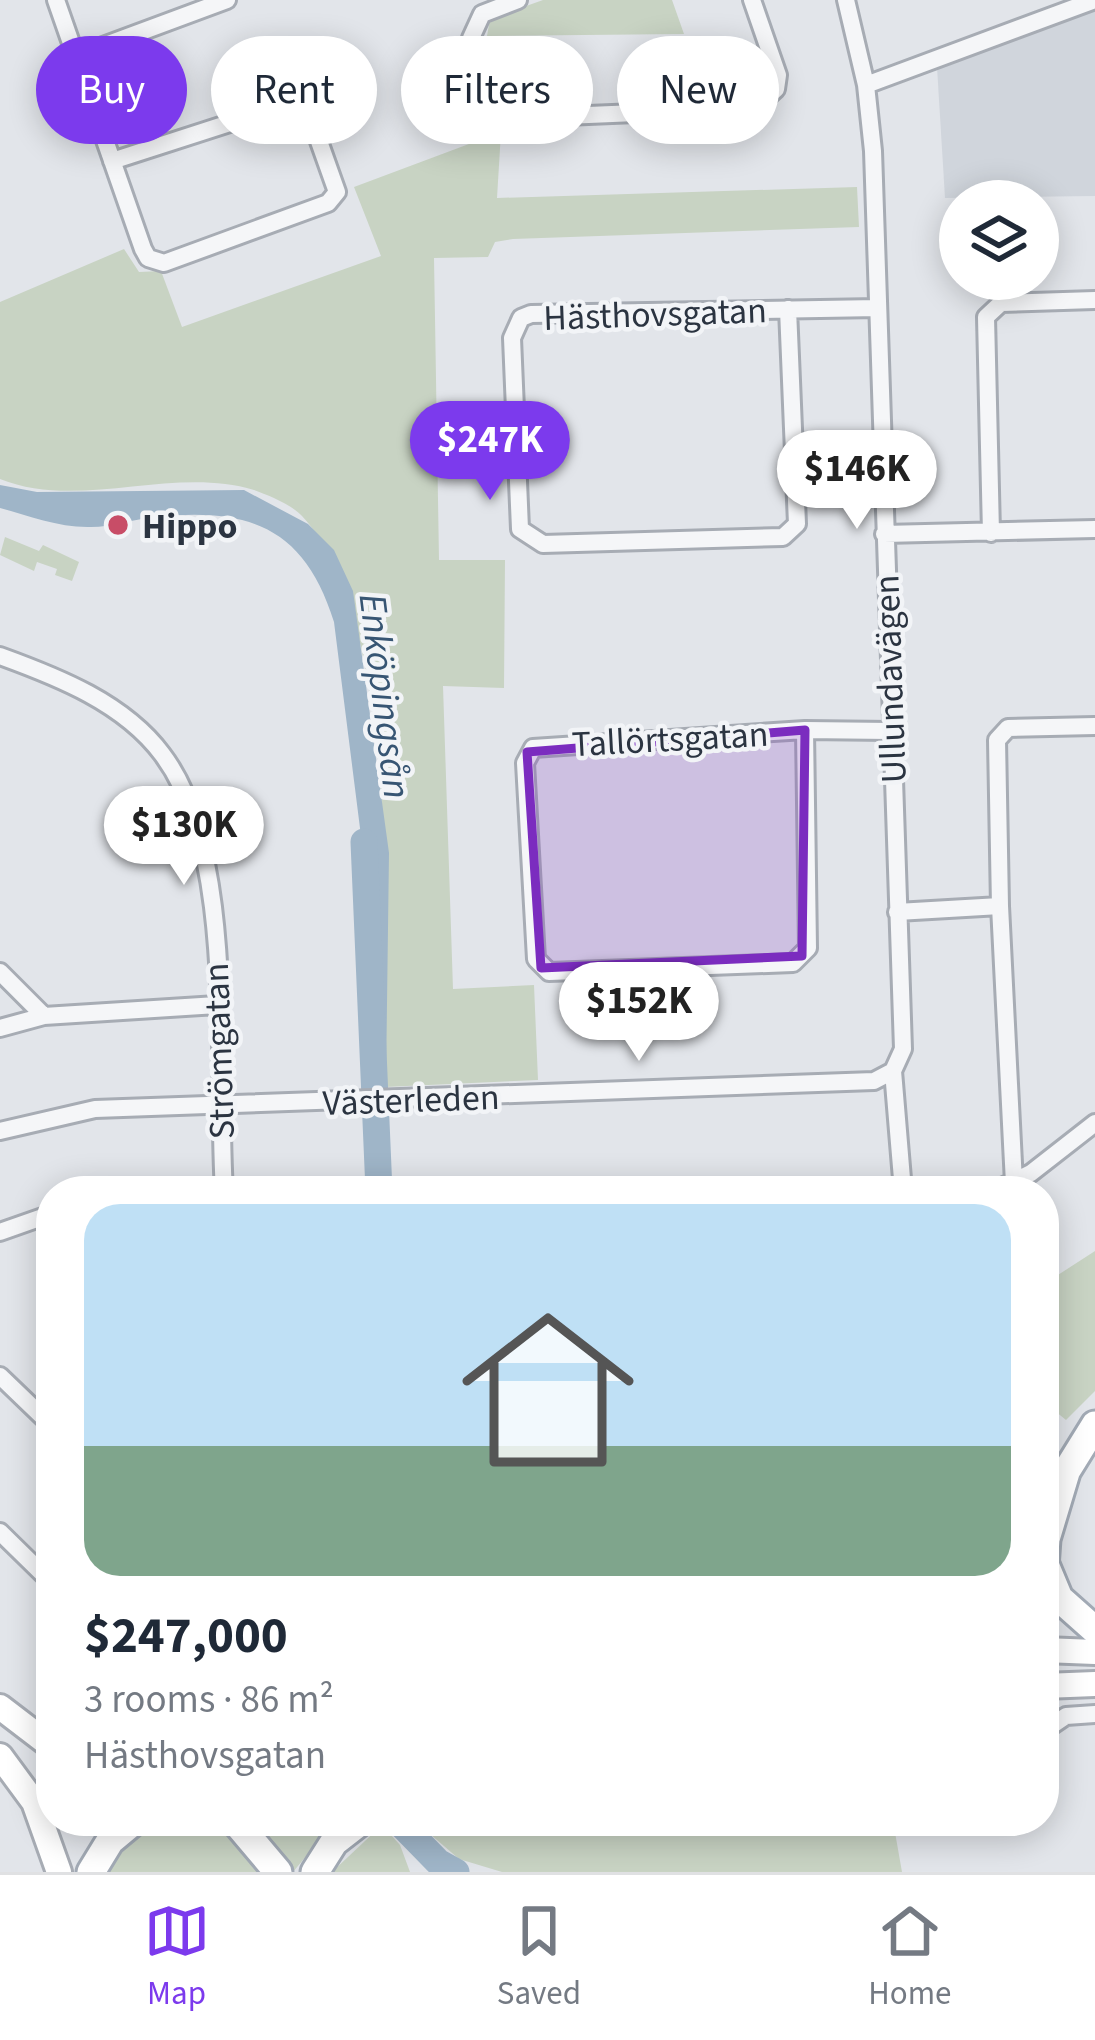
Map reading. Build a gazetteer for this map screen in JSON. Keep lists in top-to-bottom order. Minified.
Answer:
{"streets":{"street":["Hästhovsgatan","Ullundavägen","Tallörtsgatan","Strömgatan","Västerleden"]},"crossings":[["Hästhovsgatan","Ullundavägen"],["Ullundavägen","Tallörtsgatan"],["Ullundavägen","Västerleden"],["Strömgatan","Västerleden"]],"water":["Enköpingsån"],"places":["Hippo"],"page":{"chip":["Buy","Rent","Filters","New"],"price":["$247K","$146K","$130K","$152K"],"list":[{"name":"$247,000","note":"3 rooms · 86 m² · Hästhovsgatan"}],"tabs":["Map","Saved","Home"]}}
